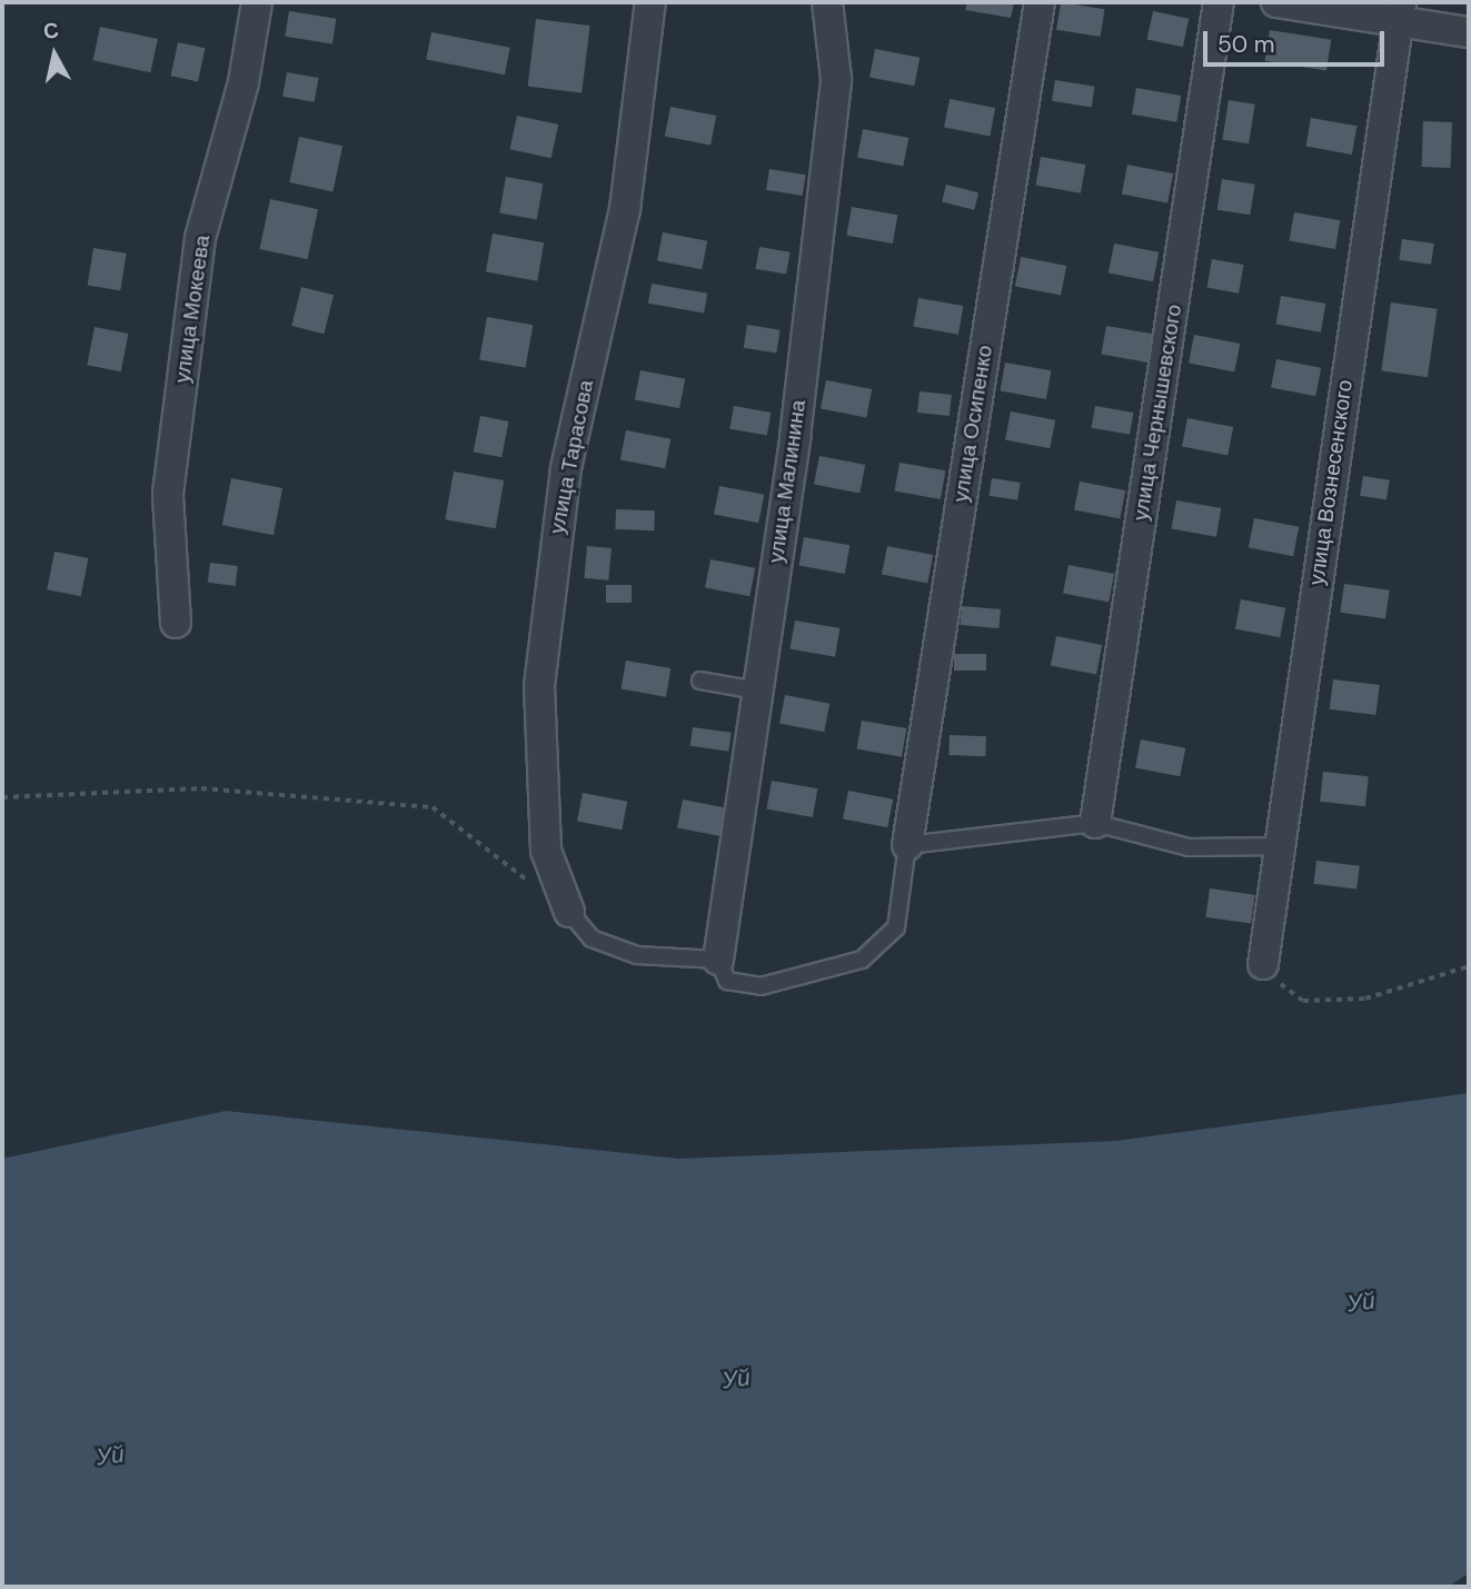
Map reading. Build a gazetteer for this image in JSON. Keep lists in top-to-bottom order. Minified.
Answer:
{"streets":{"street":["улица Мокеева","улица Чернышевского","улица Осипенко","улица Тарасова","улица Малинина","улица Вознесенского"]},"water":["Уй"],"scale_bar":"50 m","north":"top"}
